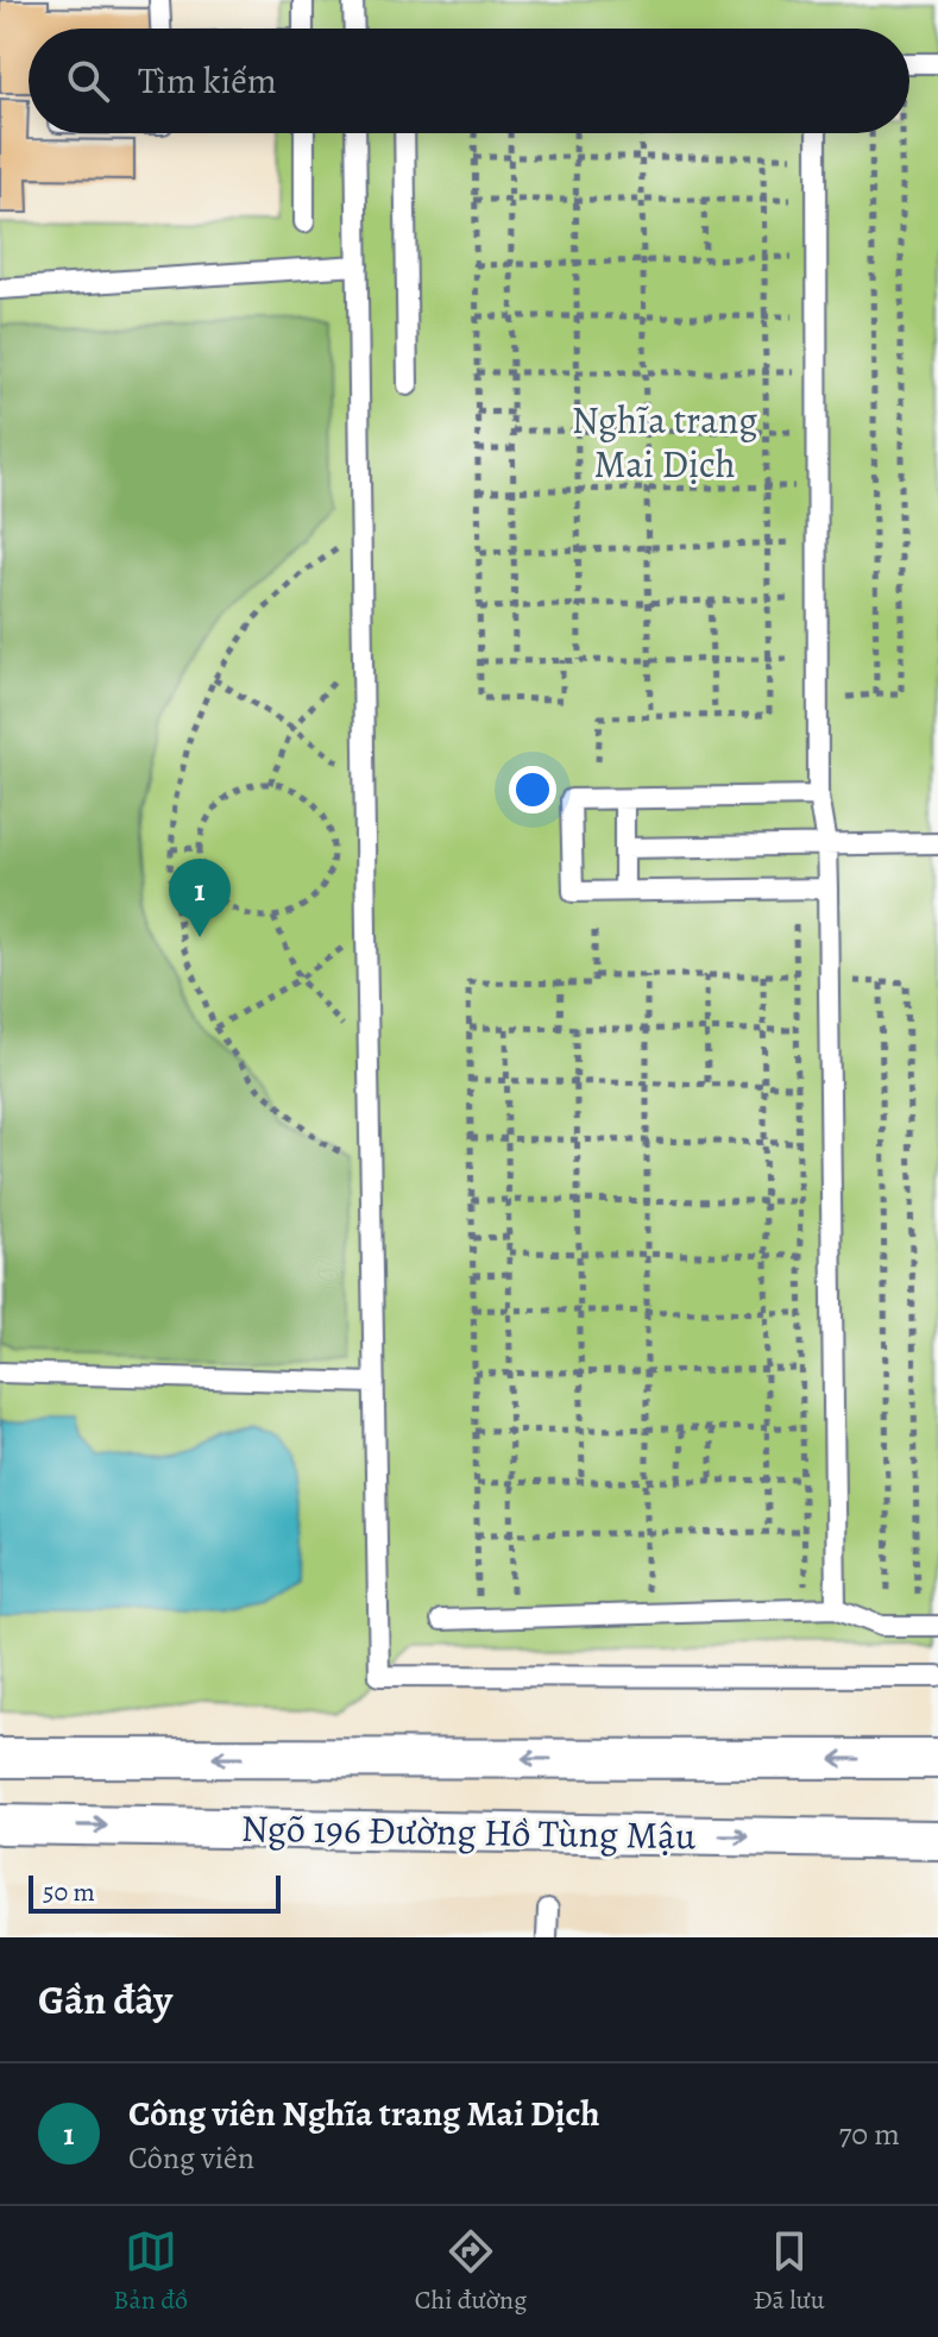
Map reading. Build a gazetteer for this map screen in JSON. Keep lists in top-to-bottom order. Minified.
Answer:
{"streets":{"street":["Ngõ 196 Đường Hồ Tùng Mậu"]},"parks":["Nghĩa trang Mai Dịch"],"scale_bar":"50 m","page":{"search":"Tìm kiếm","pins":"1","scale":"50 m","heading":"Gần đây","list":[{"mark":"1","name":"Công viên Nghĩa trang Mai Dịch","note":"Công viên","value":"70 m"}],"nav":["Bản đồ","Chỉ đường","Đã lưu"]}}
